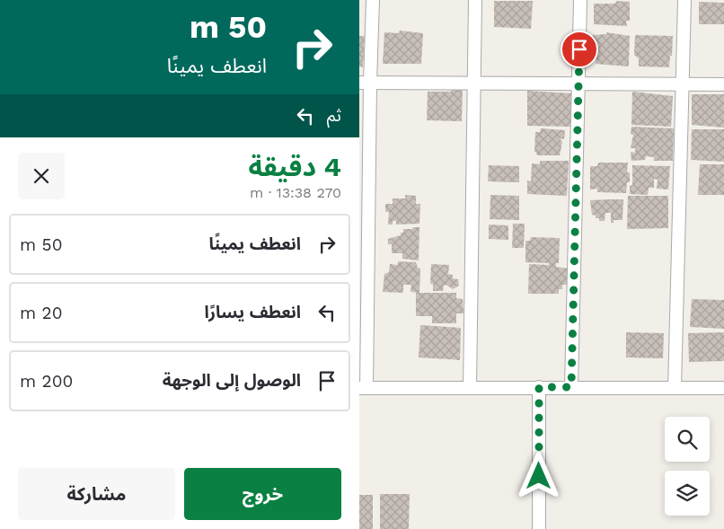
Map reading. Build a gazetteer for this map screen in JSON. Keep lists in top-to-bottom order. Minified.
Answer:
{"page":{"turn":["50 m","انعطف يمينًا"],"then":"ثم","heading":["4 دقيقة","270 m · 13:38"],"list":[{"name":"انعطف يمينًا","value":"50 m"},{"name":"انعطف يسارًا","value":"20 m"},{"name":"الوصول إلى الوجهة","value":"200 m"}],"buttons":["خروج","مشاركة"]}}
